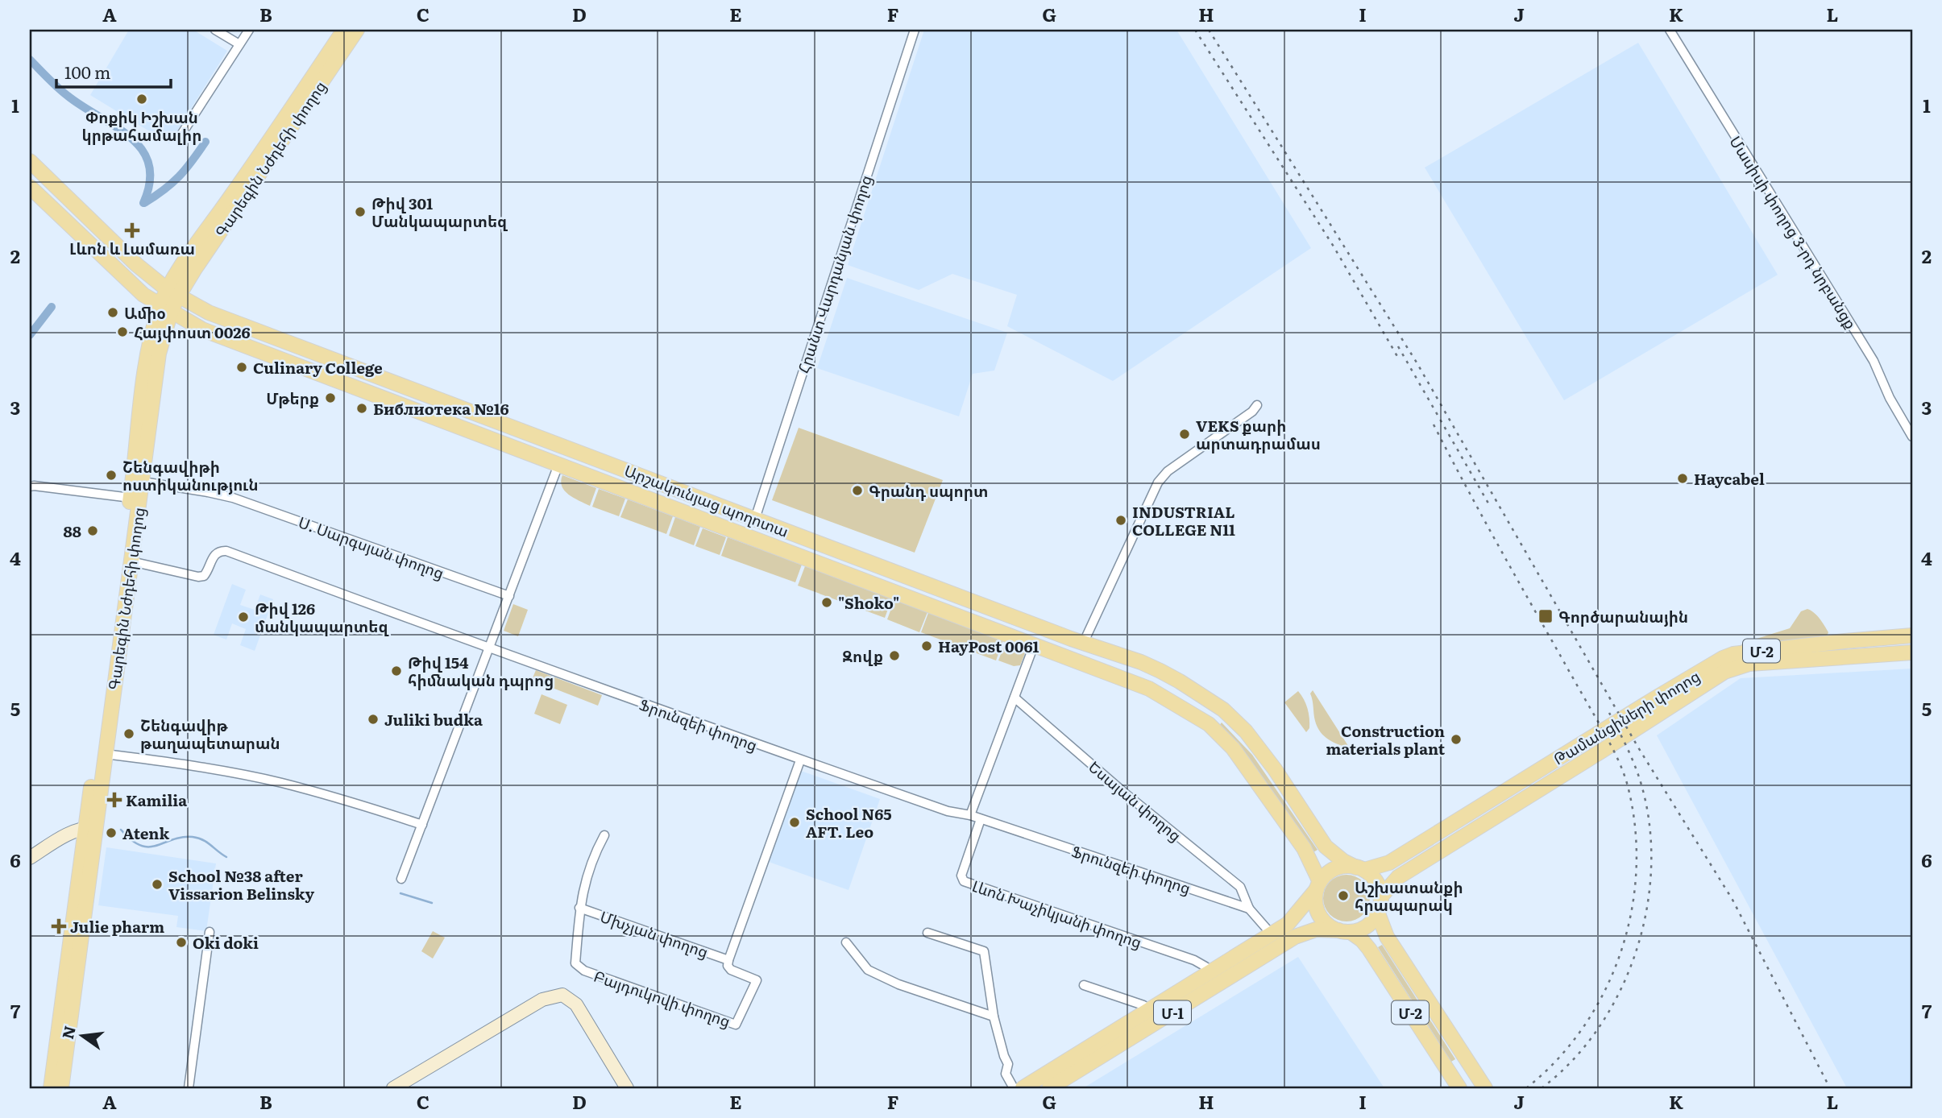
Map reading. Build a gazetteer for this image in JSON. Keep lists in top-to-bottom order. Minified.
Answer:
{"streets":{"main road":["Գարեգին Նժդեհի փողոց","Արշակունյաց պողոտա","Մ-2","Թամանցիների փողոց","Մ-1"],"street":["Մասիսի փողոց 3-րդ նրբանցք","Հրանտ Վարդանյան փողոց","Ս. Սարգսյան փողոց","Ֆրունզեի փողոց","Եսայան փողոց","Լևոն Խաչիկյանի փողոց","Մխչյան փողոց","Բայդուկովի փողոց"]},"crossings":[["Գարեգին Նժդեհի փողոց","Արշակունյաց պողոտա"],["Գարեգին Նժդեհի փողոց","Ս. Սարգսյան փողոց"],["Գարեգին Նժդեհի փողոց","Ֆրունզեի փողոց"],["Հրանտ Վարդանյան փողոց","Արշակունյաց պողոտա"],["Արշակունյաց պողոտա","Մ-2"],["Արշակունյաց պողոտա","Թամանցիների փողոց"],["Արշակունյաց պողոտա","Մ-1"],["Մ-2","Թամանցիների փողոց"],["Մ-2","Մ-1"],["Թամանցիների փողոց","Մ-1"],["Ֆրունզեի փողոց","Եսայան փողոց"],["Ֆրունզեի փողոց","Լևոն Խաչիկյանի փողոց"],["Լևոն Խաչիկյանի փողոց","Մ-1"],["Մխչյան փողոց","Բայդուկովի փողոց"]],"places":{"other":["Փոքիկ Իշխան կրթահամալիր","Թիվ 301 Մանկապարտեզ","Ամիօ","Հայփոստ 0026","Culinary College","Մթերք","Библиотека №16","VEKS քարի արտադրամաս","Շենգավիթի ոստիկանություն","Haycabel","Գրանդ սպորտ","INDUSTRIAL COLLEGE N11","88","\"Shoko\"","Թիվ 126 մանկապարտեզ","HayPost 0061","Զովք","Թիվ 154 հիմնական դպրոց","Juliki budka","Շենգավիթ թաղապետարան","Construction materials plant","School N65 AFT. Leo","Atenk","School №38 after Vissarion Belinsky","Աշխատանքի հրապարակ","Oki doki"],"health":["Լևոն և Լամառա","Kamilia","Julie pharm"],"transit":["Գործարանային"]},"scale_bar":"100 m","north":"left","grid":{"columns":["A","B","C","D","E","F","G","H","I","J","K","L"],"rows":["1","2","3","4","5","6","7"]}}
